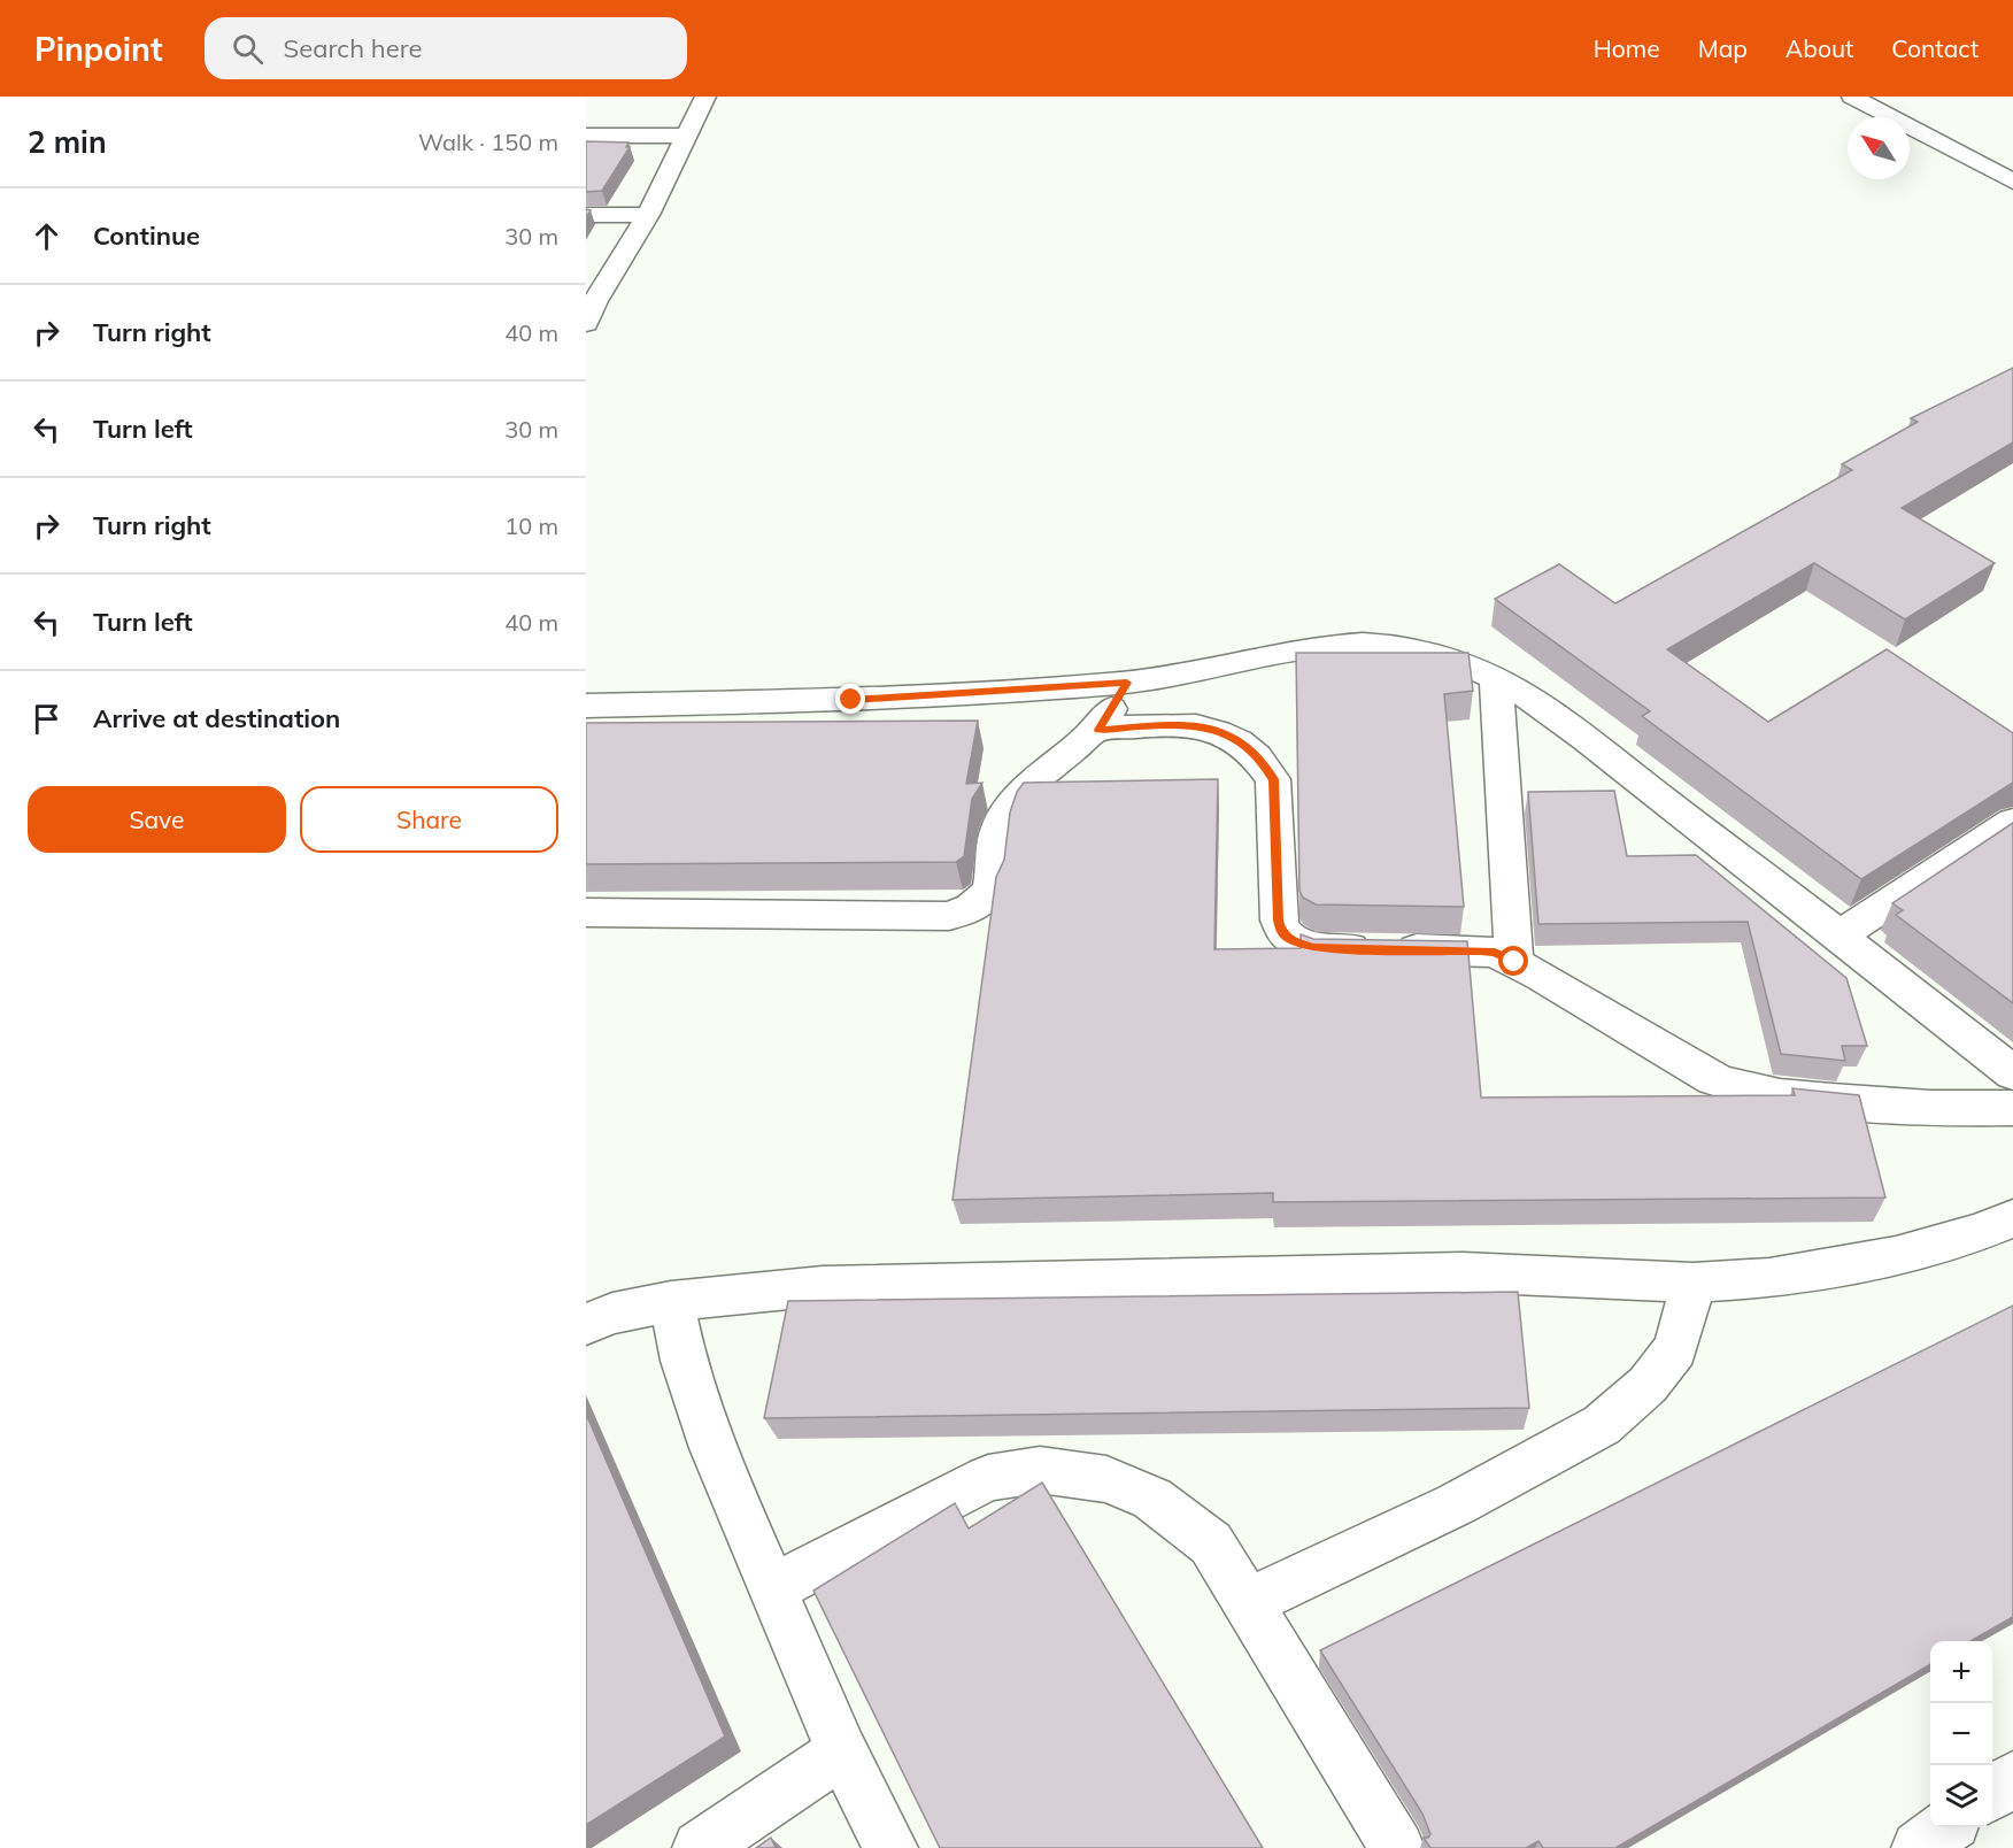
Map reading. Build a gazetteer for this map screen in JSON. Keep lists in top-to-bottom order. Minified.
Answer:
{"north":"top left","page":{"header":"Pinpoint","search":"Search here","nav":["Home","Map","About","Contact"],"heading":["2 min","Walk · 150 m"],"list":[["Continue","30 m"],["Turn right","40 m"],["Turn left","30 m"],["Turn right","10 m"],["Turn left","40 m"],"Arrive at destination"],"buttons":["Save","Share"],"map_buttons":["+","−"]}}
